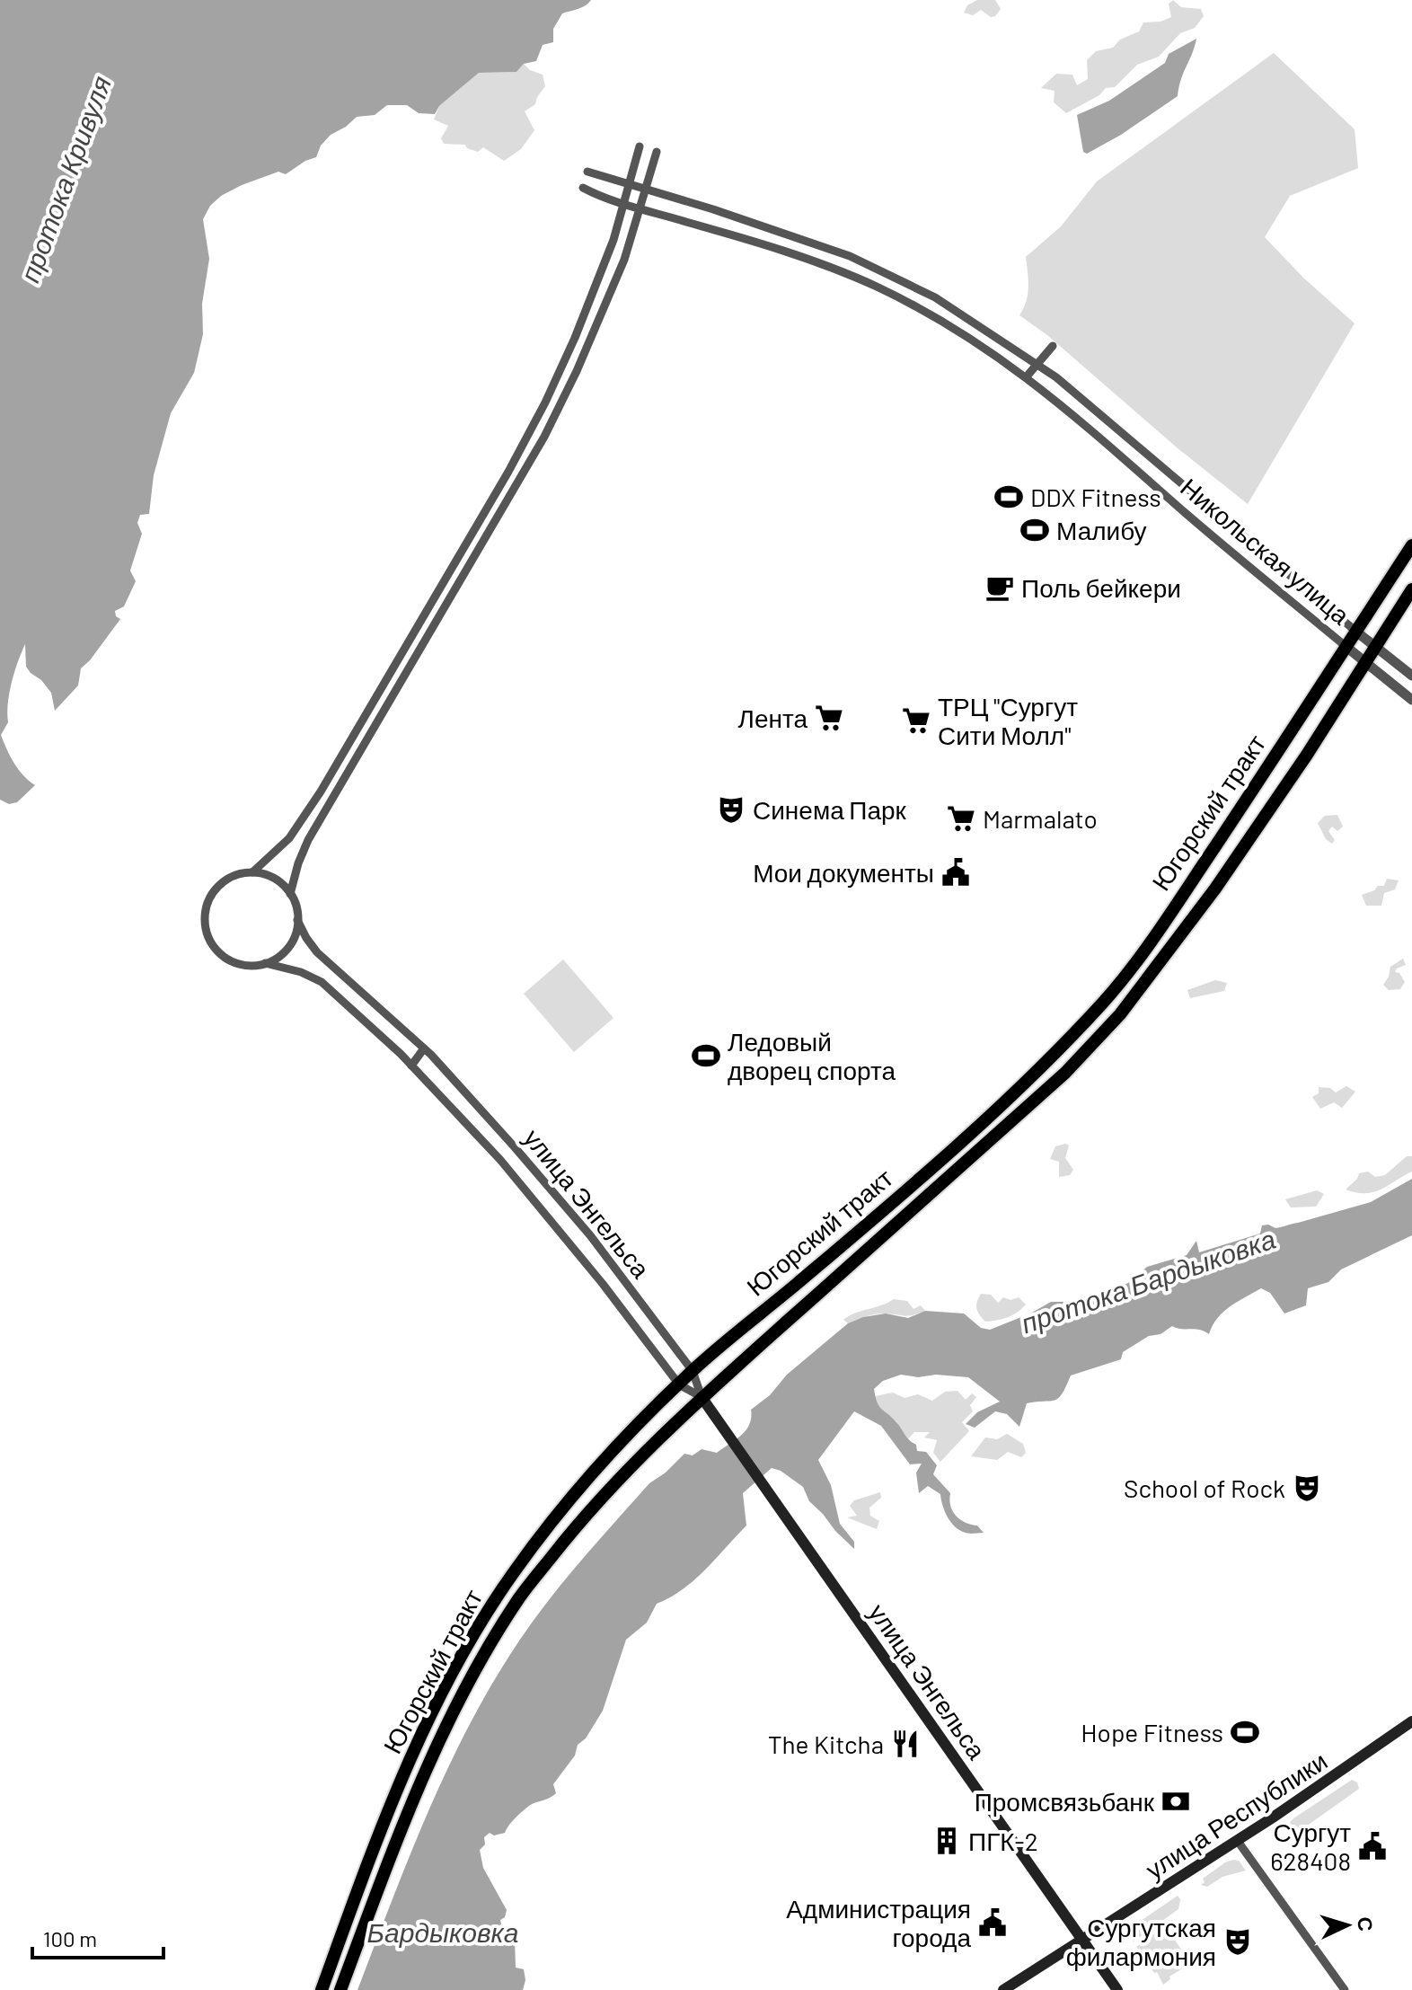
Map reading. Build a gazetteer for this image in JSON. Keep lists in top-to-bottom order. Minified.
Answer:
{"streets":{"main road":["Югорский тракт","улица Энгельса","улица Республики"],"street":["Никольская улица"]},"crossings":[["Никольская улица","Югорский тракт"],["Югорский тракт","улица Энгельса"],["улица Энгельса","улица Республики"]],"water":["протока Кривуля","протока Бардыковка","Бардыковка"],"places":{"sports":["DDX Fitness","Малибу","Ледовый дворец спорта","Hope Fitness"],"cafe":["Поль бейкери"],"supermarket":["Лента","ТРЦ \"Сургут Сити Молл\"","Marmalato"],"theatre":["Синема Парк","School of Rock","Сургутская филармония"],"public building":["Мои документы","Сургут 628408","Администрация города"],"restaurant":["The Kitcha"],"bank":["Промсвязьбанк"],"building":["ПГК-2"]},"scale_bar":"100 m","north":"right"}
